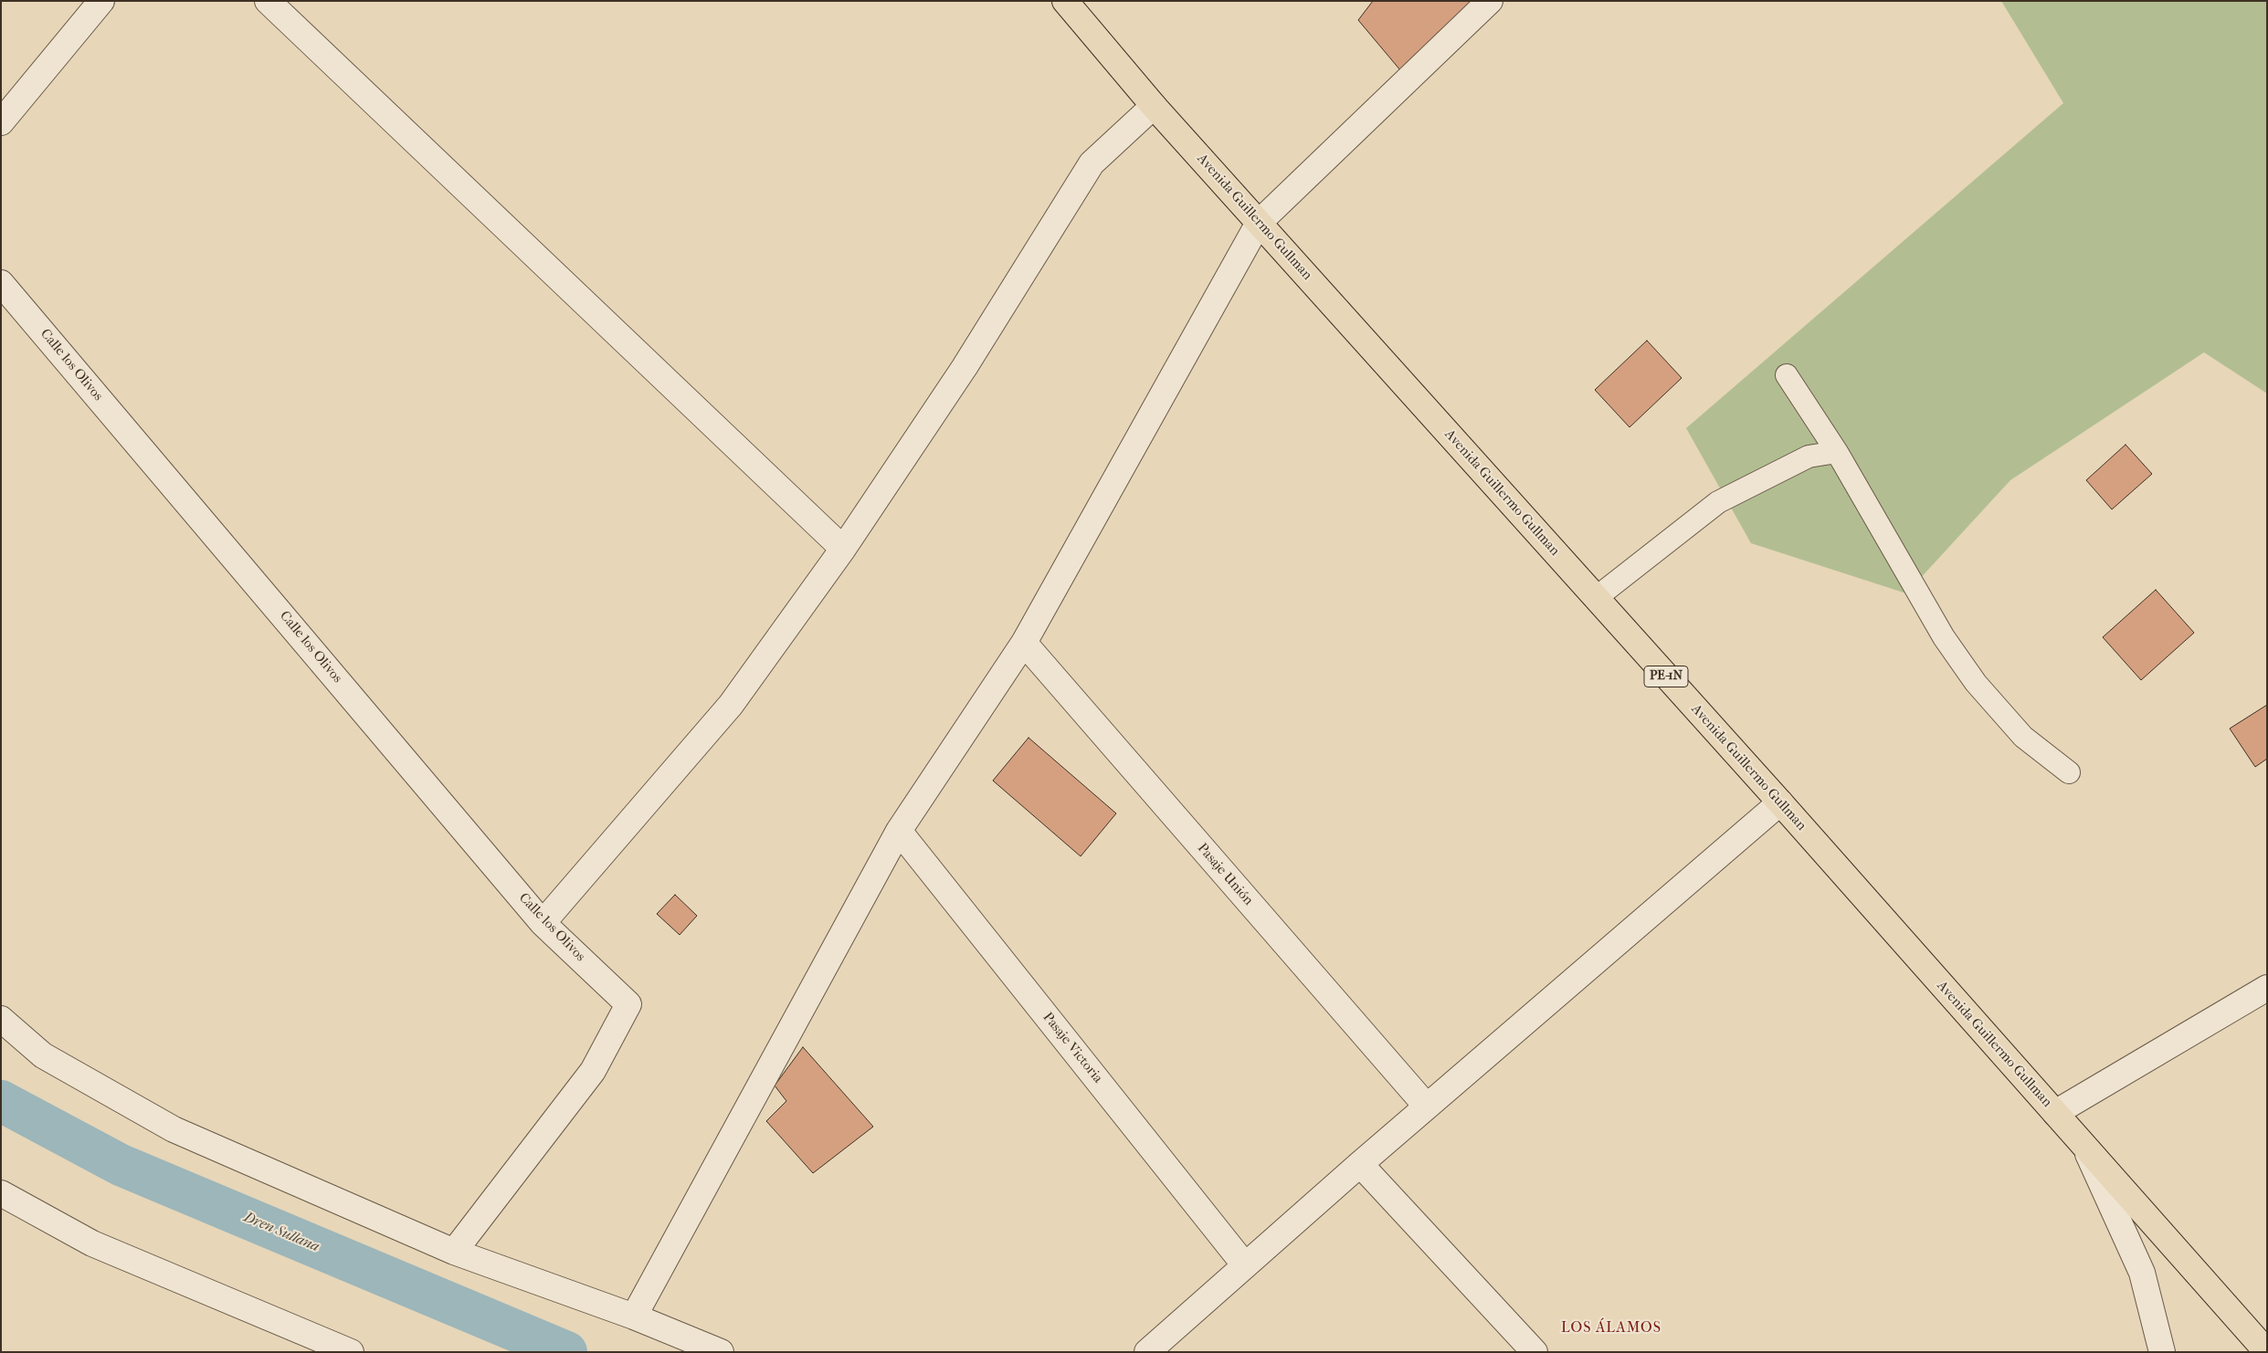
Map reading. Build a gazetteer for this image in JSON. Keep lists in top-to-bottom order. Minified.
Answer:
{"streets":{"main road":["Avenida Guillermo Gullman","PE-1N"],"street":["Calle los Olivos","Pasaje Unión","Pasaje Victoria"]},"districts":["LOS ÁLAMOS"],"water":["Dren Sullana"]}
